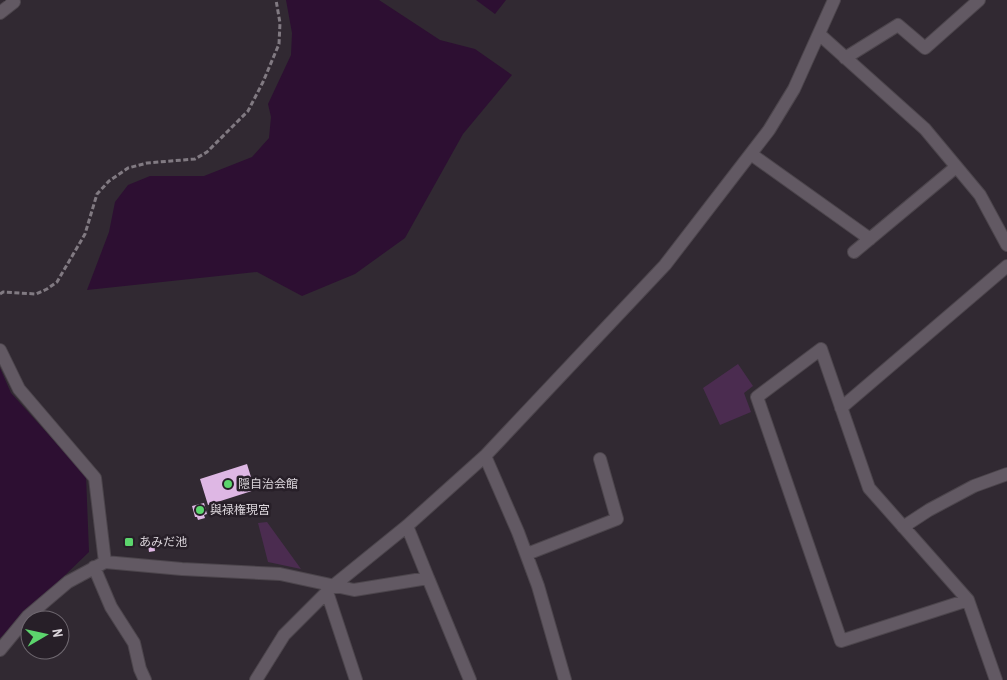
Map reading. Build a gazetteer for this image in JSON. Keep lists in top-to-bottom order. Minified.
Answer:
{"places":{"other":["隠自治会館","與禄権現宮"],"transit":["あみだ池"]},"north":"right"}
